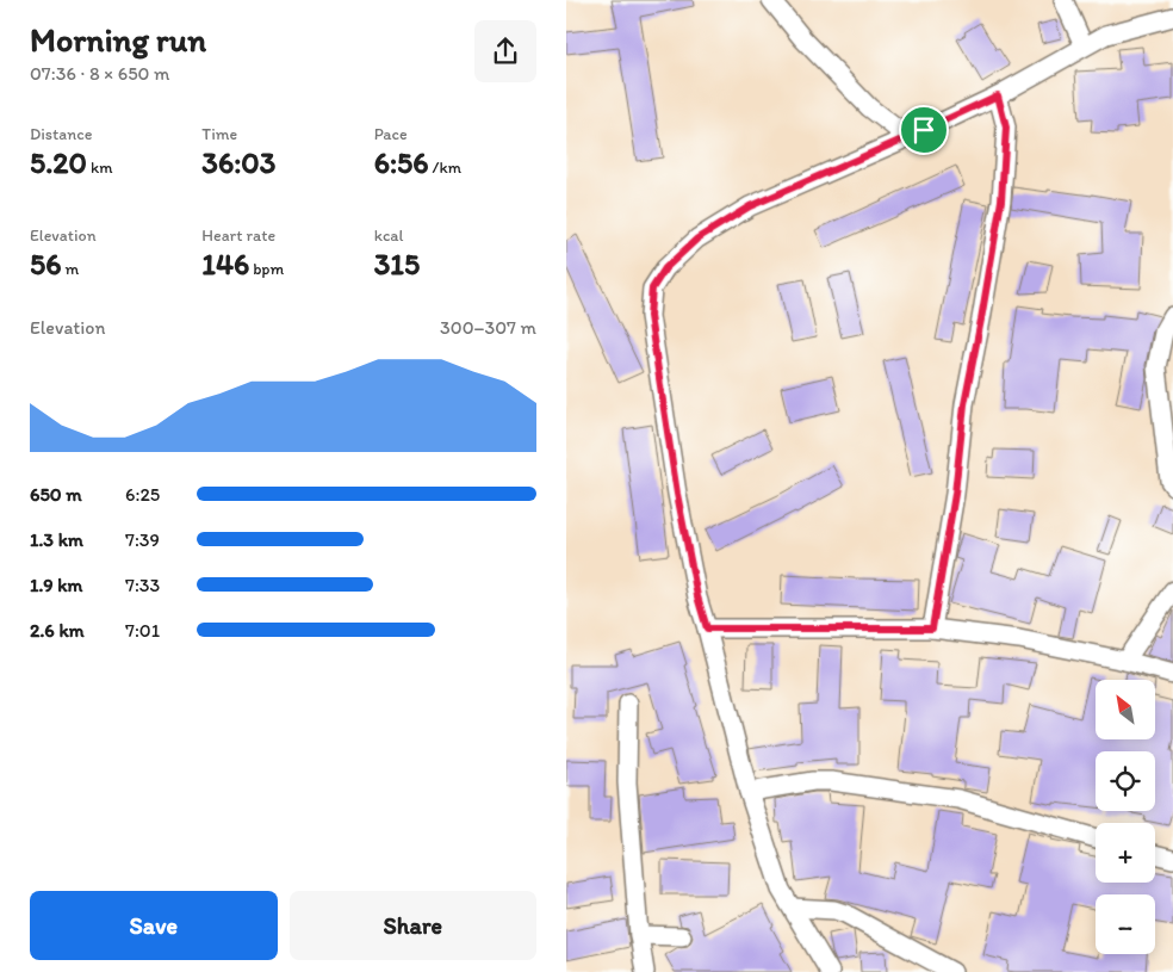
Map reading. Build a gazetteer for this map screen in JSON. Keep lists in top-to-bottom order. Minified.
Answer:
{"north":"top left","page":{"heading":["Morning run","07:36 · 8 × 650 m"],"stats":[["Distance","5.20 km"],["Time","36:03"],["Pace","6:56 /km"],["Elevation","56 m"],["Heart rate","146 bpm"],["kcal","315"]],"chart":["Elevation","300–307 m"],"list":[{"name":"650 m","note":"6:25"},{"name":"1.3 km","note":"7:39"},{"name":"1.9 km","note":"7:33"},{"name":"2.6 km","note":"7:01"}],"map_buttons":["+","−"],"buttons":["Save","Share"]}}
